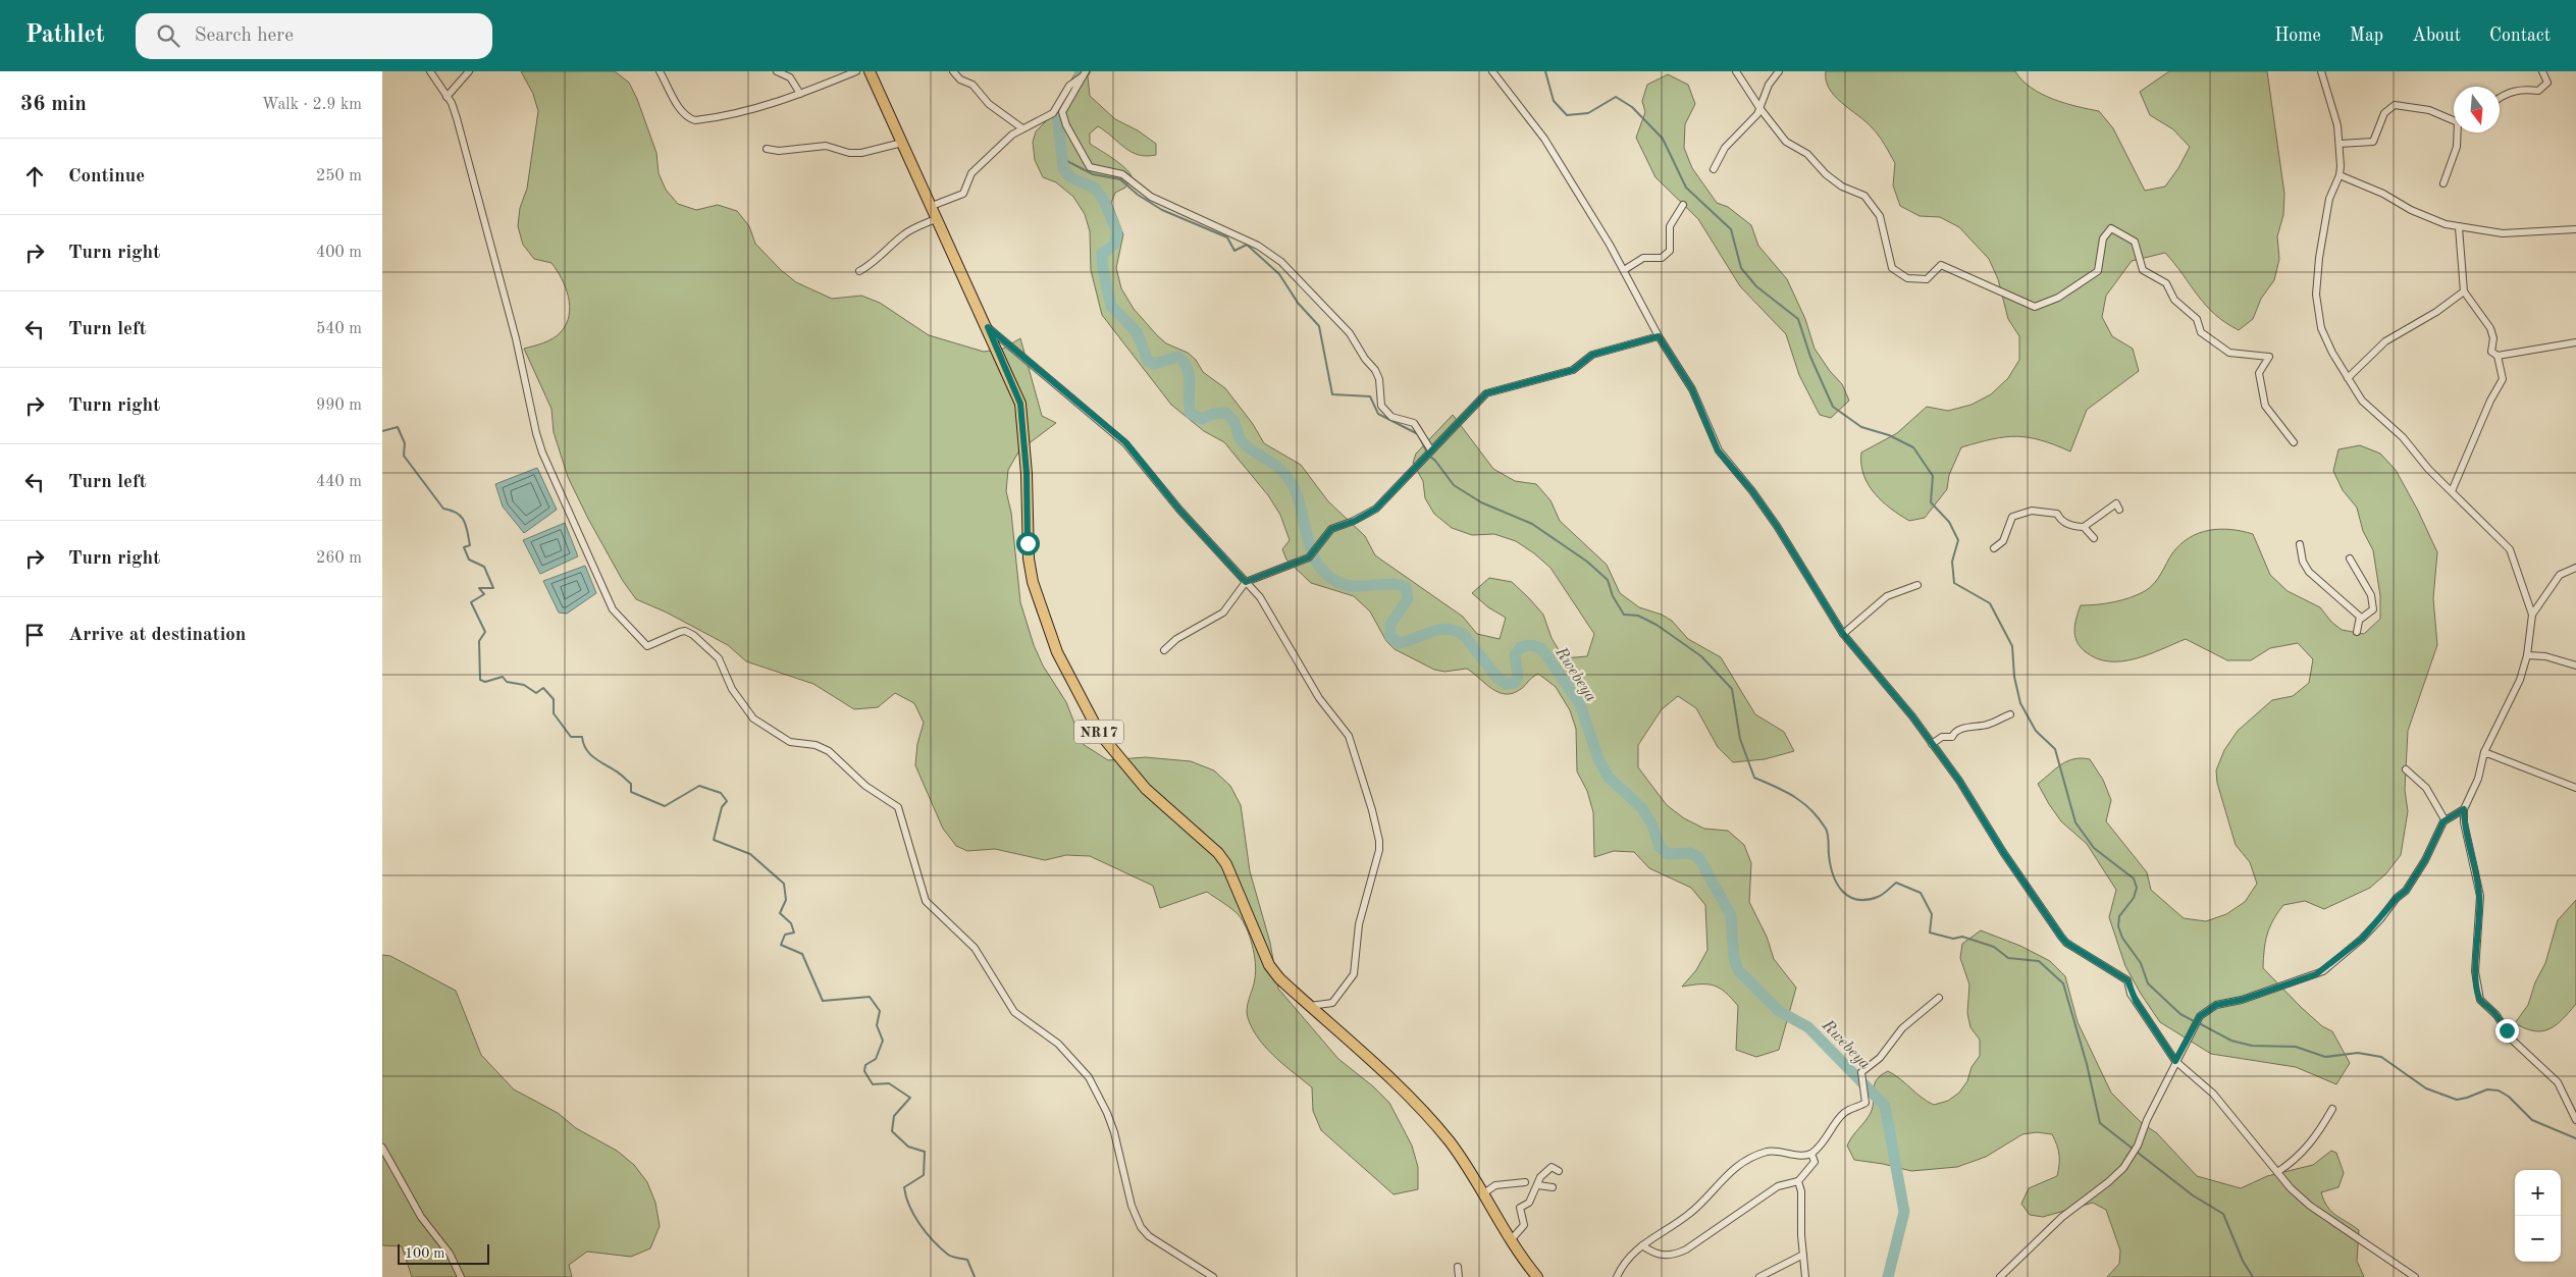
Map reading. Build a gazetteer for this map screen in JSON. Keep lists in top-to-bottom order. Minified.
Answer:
{"streets":{"main road":["NR17"]},"water":["Rwebeya"],"scale_bar":"100 m","north":"bottom","page":{"header":"Pathlet","search":"Search here","nav":["Home","Map","About","Contact"],"heading":["36 min","Walk · 2.9 km"],"list":[["Continue","250 m"],["Turn right","400 m"],["Turn left","540 m"],["Turn right","990 m"],["Turn left","440 m"],["Turn right","260 m"],"Arrive at destination"],"map_buttons":["+","−"],"scale":"100 m"}}
